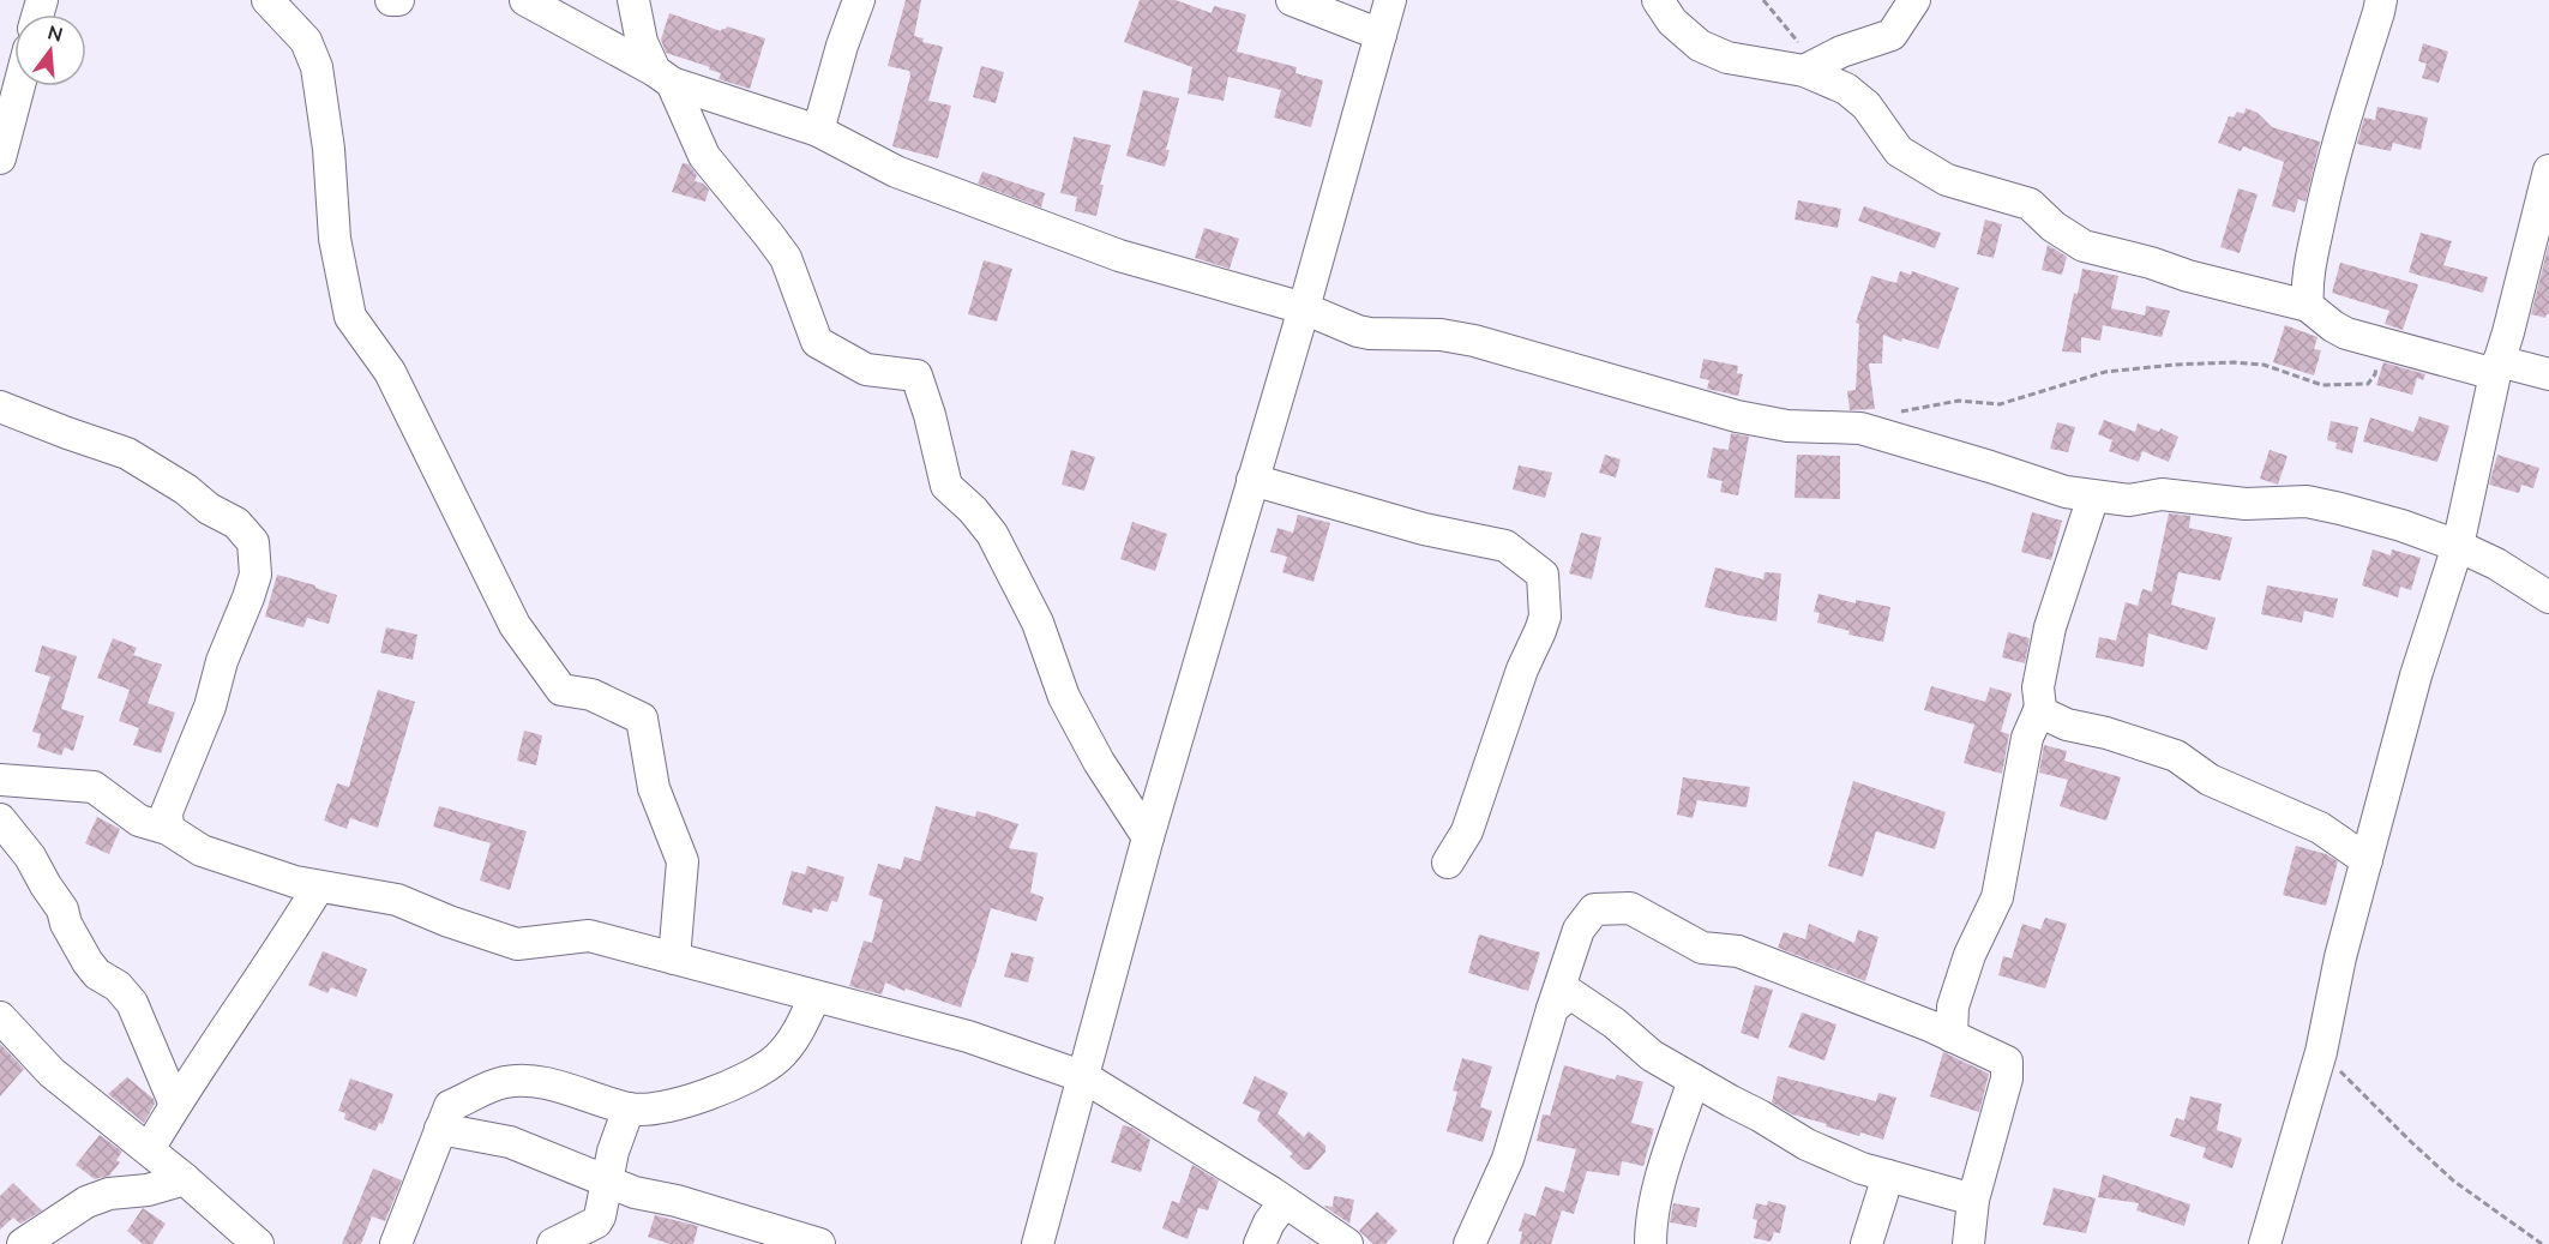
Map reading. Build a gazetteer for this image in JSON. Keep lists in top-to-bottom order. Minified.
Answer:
{"north":"top"}
